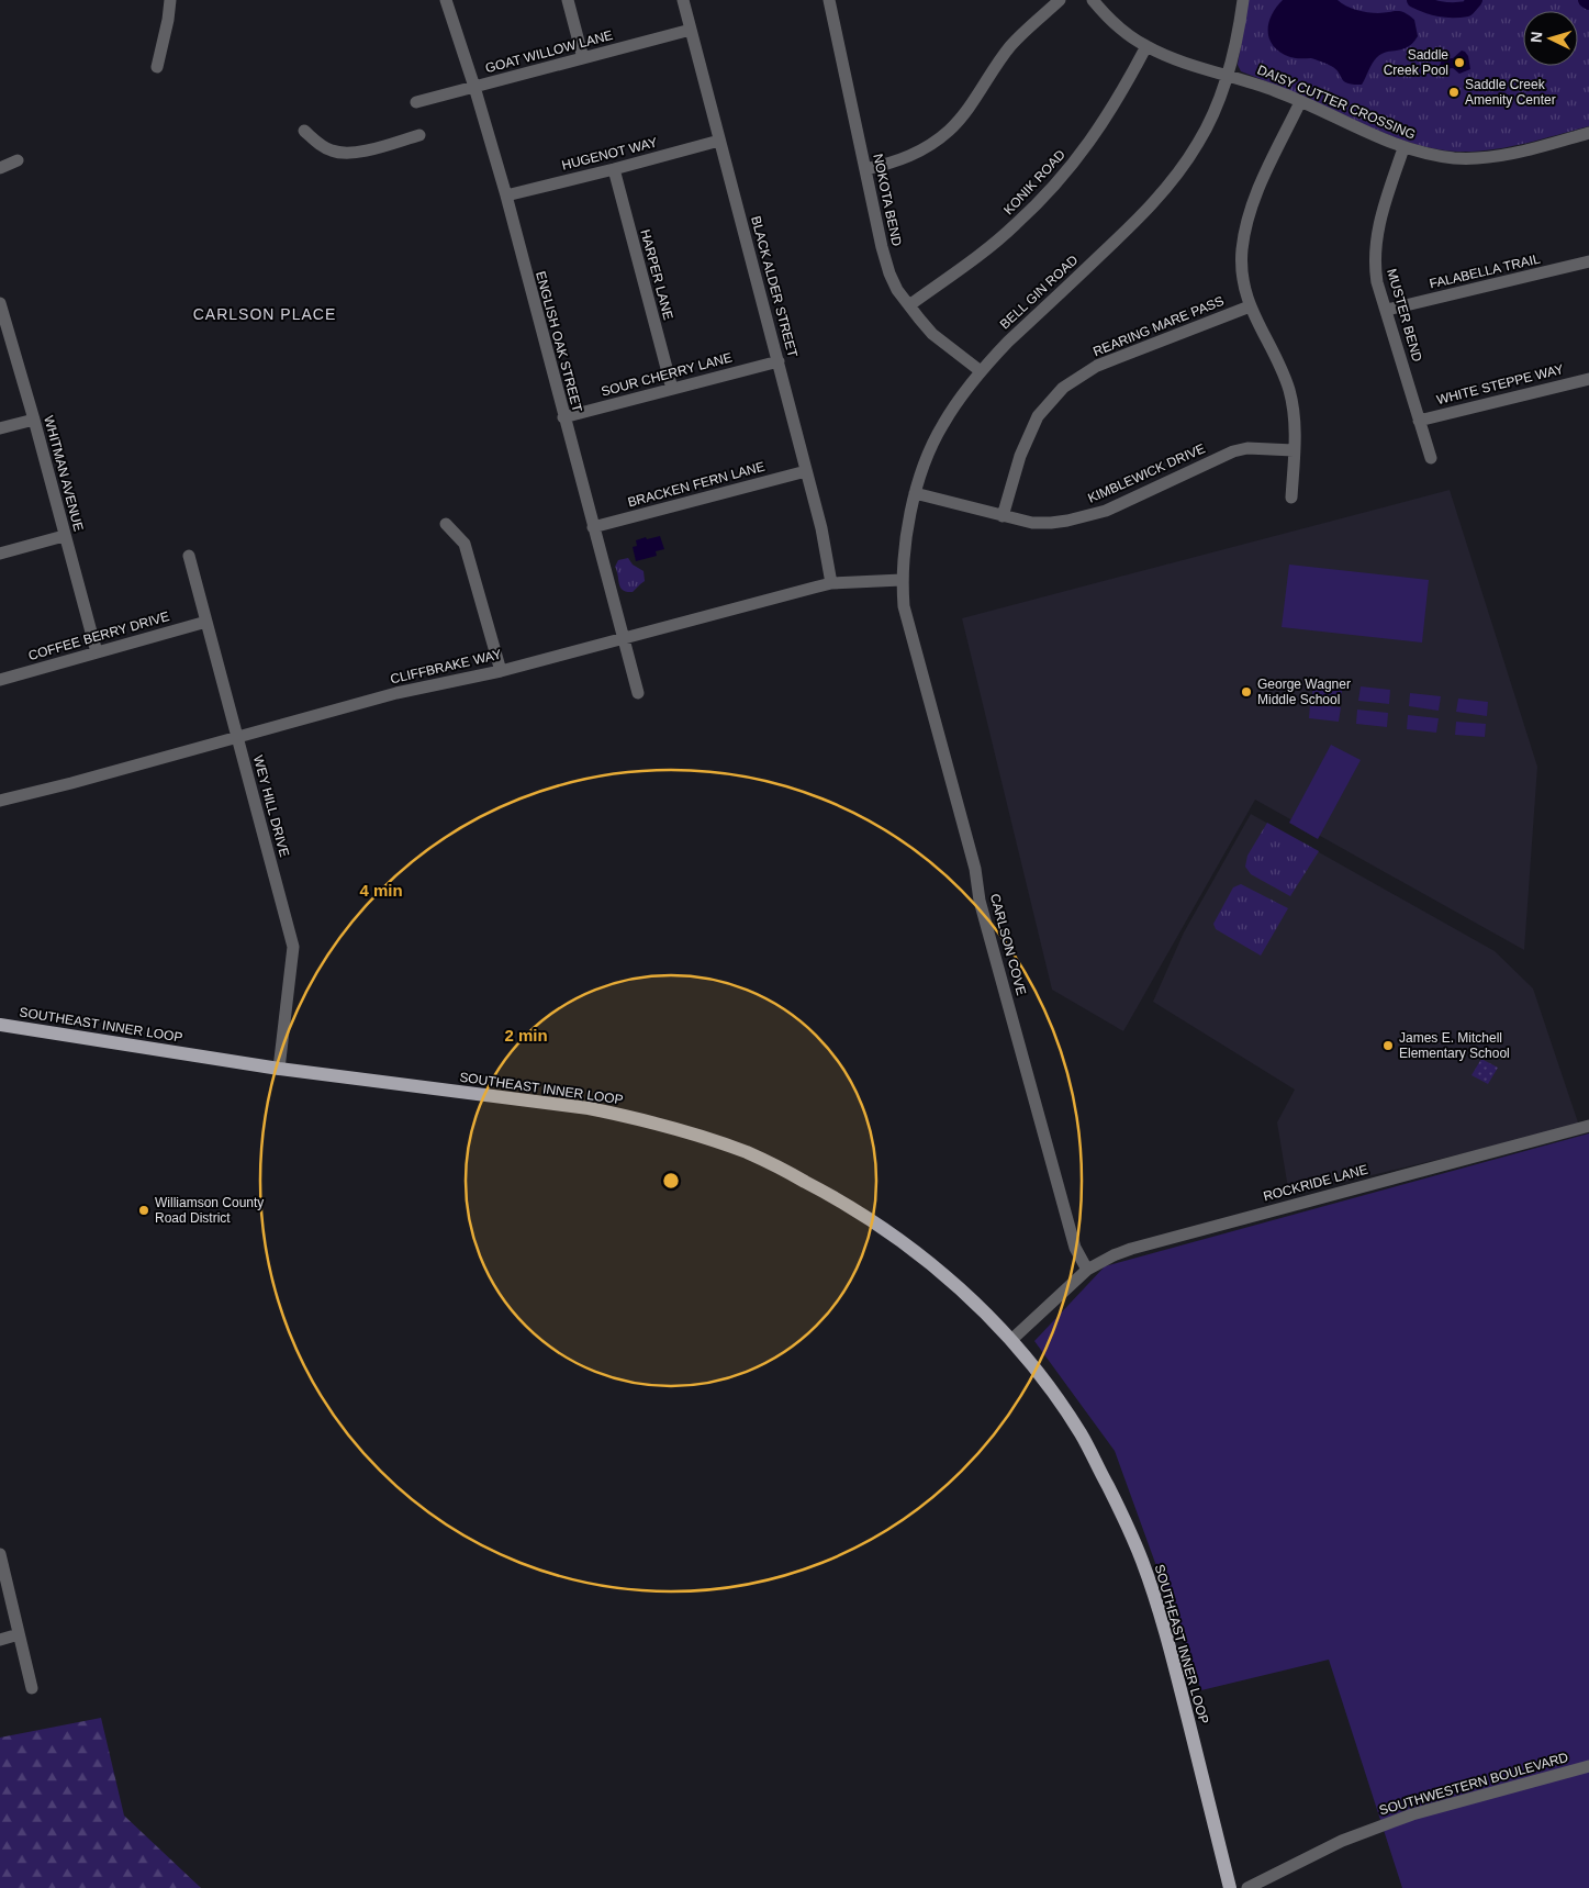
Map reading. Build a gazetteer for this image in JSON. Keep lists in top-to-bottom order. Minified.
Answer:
{"streets":{"main road":["SOUTHEAST INNER LOOP"],"street":["GOAT WILLOW LANE","DAISY CUTTER CROSSING","HUGENOT WAY","KONIK ROAD","NOKOTA BEND","FALABELLA TRAIL","HARPER LANE","BLACK ALDER STREET","BELL GIN ROAD","MUSTER BEND","REARING MARE PASS","ENGLISH OAK STREET","SOUR CHERRY LANE","WHITE STEPPE WAY","WHITMAN AVENUE","KIMBLEWICK DRIVE","BRACKEN FERN LANE","COFFEE BERRY DRIVE","CLIFFBRAKE WAY","WEY HILL DRIVE","CARLSON COVE","ROCKRIDE LANE","SOUTHWESTERN BOULEVARD"]},"crossings":[["GOAT WILLOW LANE","BLACK ALDER STREET"],["GOAT WILLOW LANE","ENGLISH OAK STREET"],["DAISY CUTTER CROSSING","KONIK ROAD"],["DAISY CUTTER CROSSING","BELL GIN ROAD"],["DAISY CUTTER CROSSING","MUSTER BEND"],["HUGENOT WAY","HARPER LANE"],["HUGENOT WAY","BLACK ALDER STREET"],["HUGENOT WAY","ENGLISH OAK STREET"],["KONIK ROAD","NOKOTA BEND"],["NOKOTA BEND","BELL GIN ROAD"],["FALABELLA TRAIL","MUSTER BEND"],["HARPER LANE","SOUR CHERRY LANE"],["BLACK ALDER STREET","SOUR CHERRY LANE"],["BLACK ALDER STREET","BRACKEN FERN LANE"],["BLACK ALDER STREET","CLIFFBRAKE WAY"],["BELL GIN ROAD","KIMBLEWICK DRIVE"],["BELL GIN ROAD","CLIFFBRAKE WAY"],["BELL GIN ROAD","CARLSON COVE"],["MUSTER BEND","WHITE STEPPE WAY"],["REARING MARE PASS","KIMBLEWICK DRIVE"],["ENGLISH OAK STREET","SOUR CHERRY LANE"],["ENGLISH OAK STREET","BRACKEN FERN LANE"],["ENGLISH OAK STREET","CLIFFBRAKE WAY"],["WHITMAN AVENUE","COFFEE BERRY DRIVE"],["COFFEE BERRY DRIVE","WEY HILL DRIVE"],["CLIFFBRAKE WAY","WEY HILL DRIVE"],["WEY HILL DRIVE","SOUTHEAST INNER LOOP"],["CARLSON COVE","ROCKRIDE LANE"],["SOUTHEAST INNER LOOP","ROCKRIDE LANE"]],"districts":["CARLSON PLACE"],"places":["Saddle Creek Pool","Saddle Creek Amenity Center","George Wagner Middle School","James E. Mitchell Elementary School","Williamson County Road District"],"north":"left","rings":["4 min","2 min"]}
